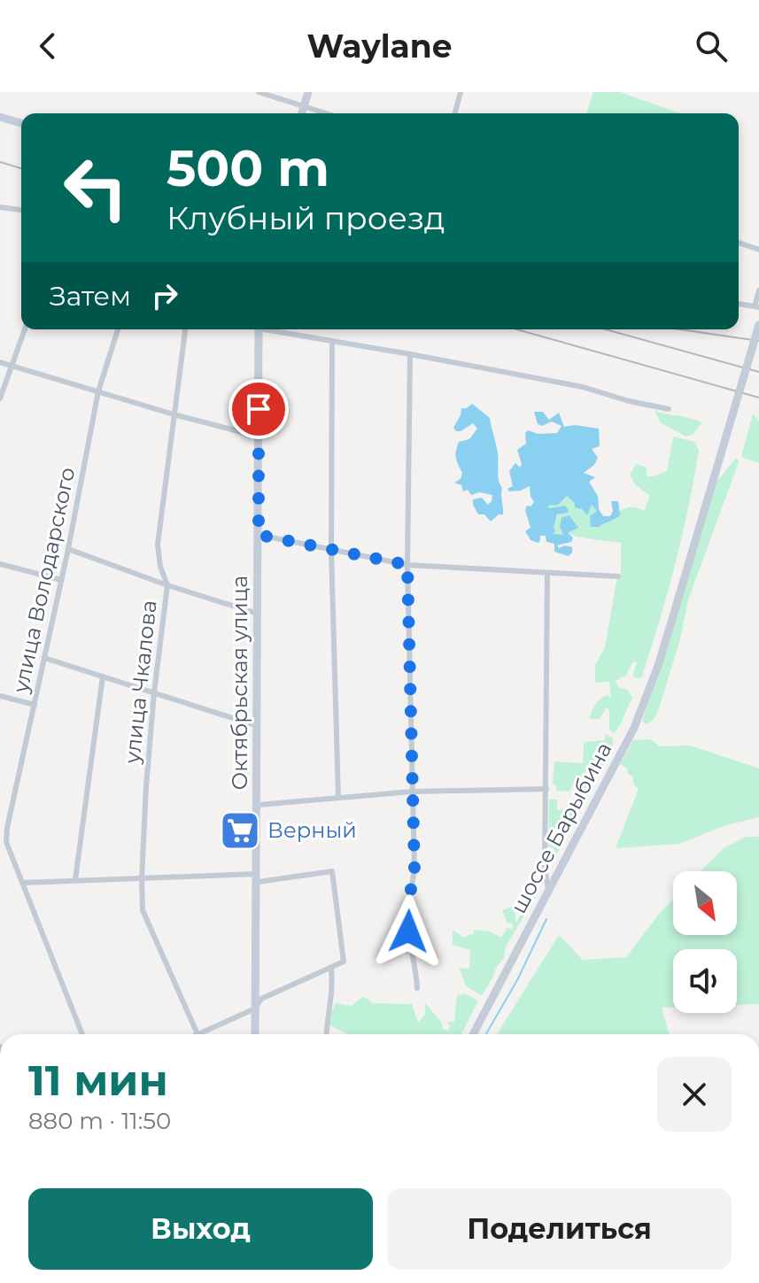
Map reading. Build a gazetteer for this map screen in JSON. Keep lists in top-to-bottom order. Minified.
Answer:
{"streets":{"main road":["Октябрьская улица","шоссе Барыбина"],"street":["улица Володарского","улица Чкалова"]},"places":{"supermarket":["Верный"]},"north":"bottom right","page":{"header":"Waylane","turn":["500 m","Клубный проезд"],"then":"Затем","heading":["11 мин","880 m · 11:50"],"buttons":["Выход","Поделиться"]}}
